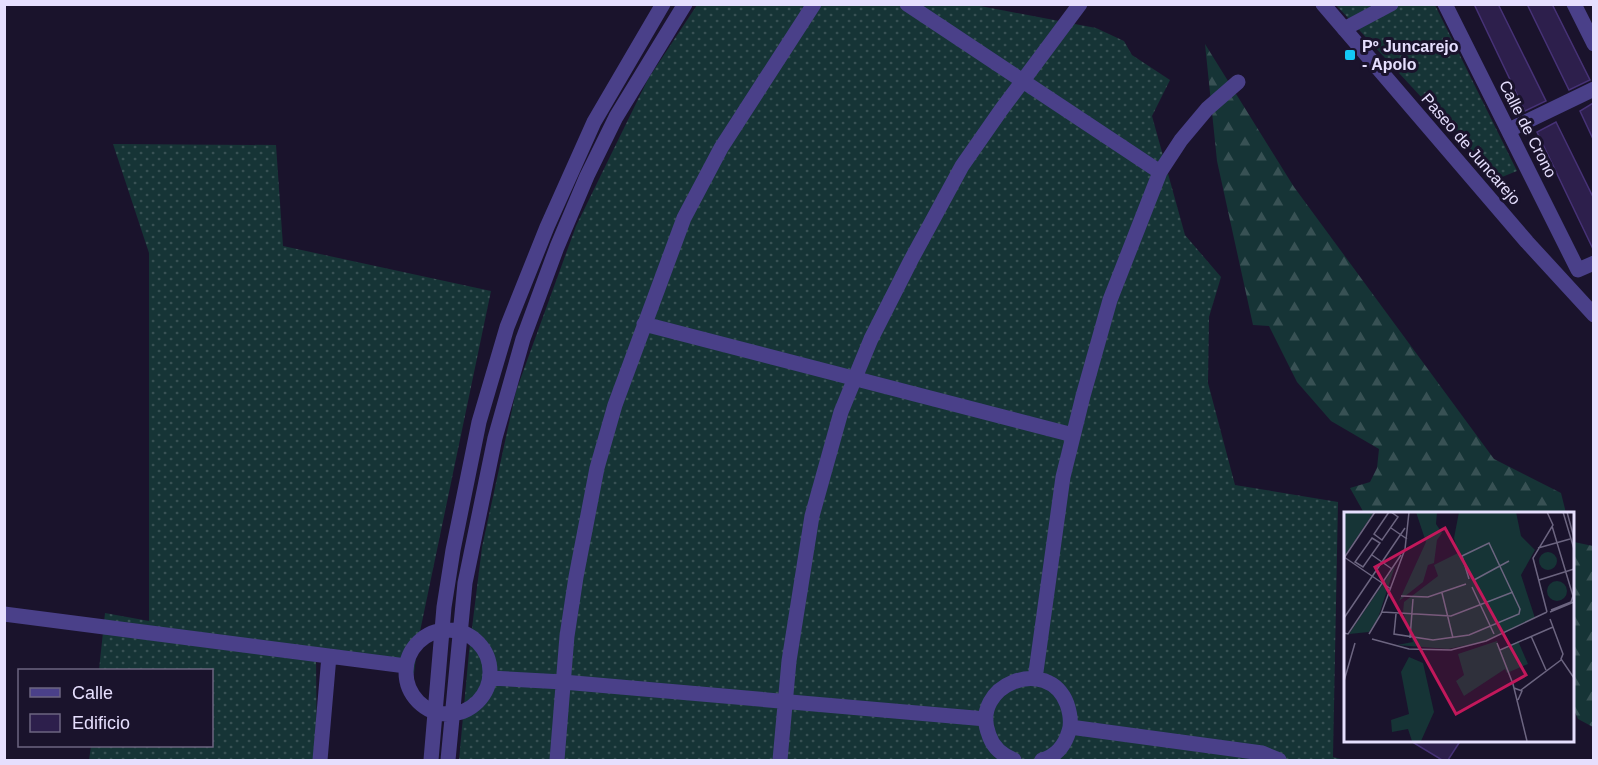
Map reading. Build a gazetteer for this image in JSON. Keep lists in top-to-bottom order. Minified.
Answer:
{"streets":{"street":["Calle de Crono","Paseo de Juncarejo"]},"places":{"transit":["Pº Juncarejo - Apolo"]},"legend":["Calle","Edificio"]}
